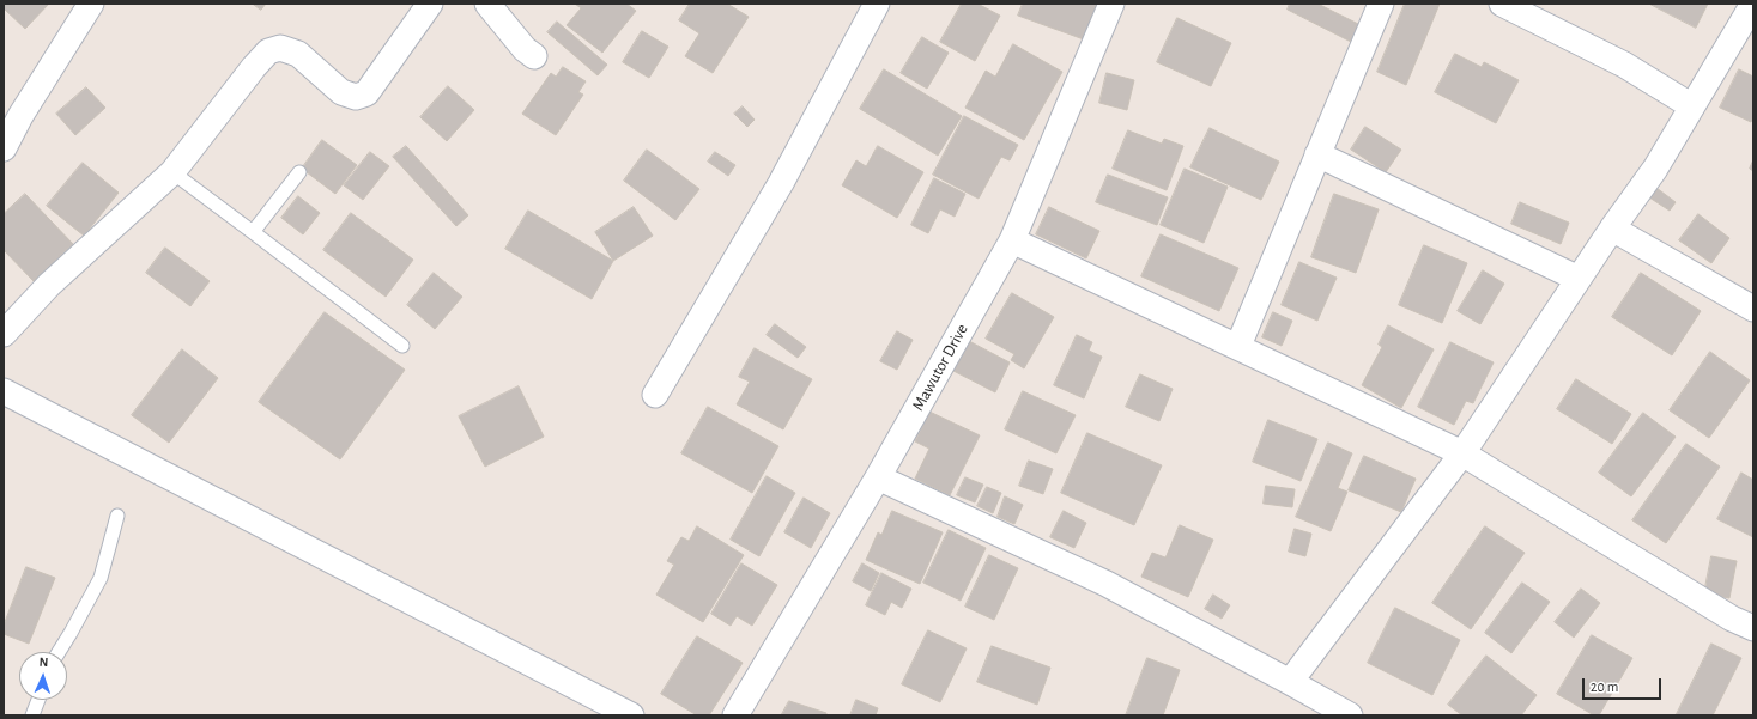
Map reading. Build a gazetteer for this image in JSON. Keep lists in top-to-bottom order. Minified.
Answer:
{"streets":{"street":["Mawutor Drive"]},"scale_bar":"20 m","north":"top"}
